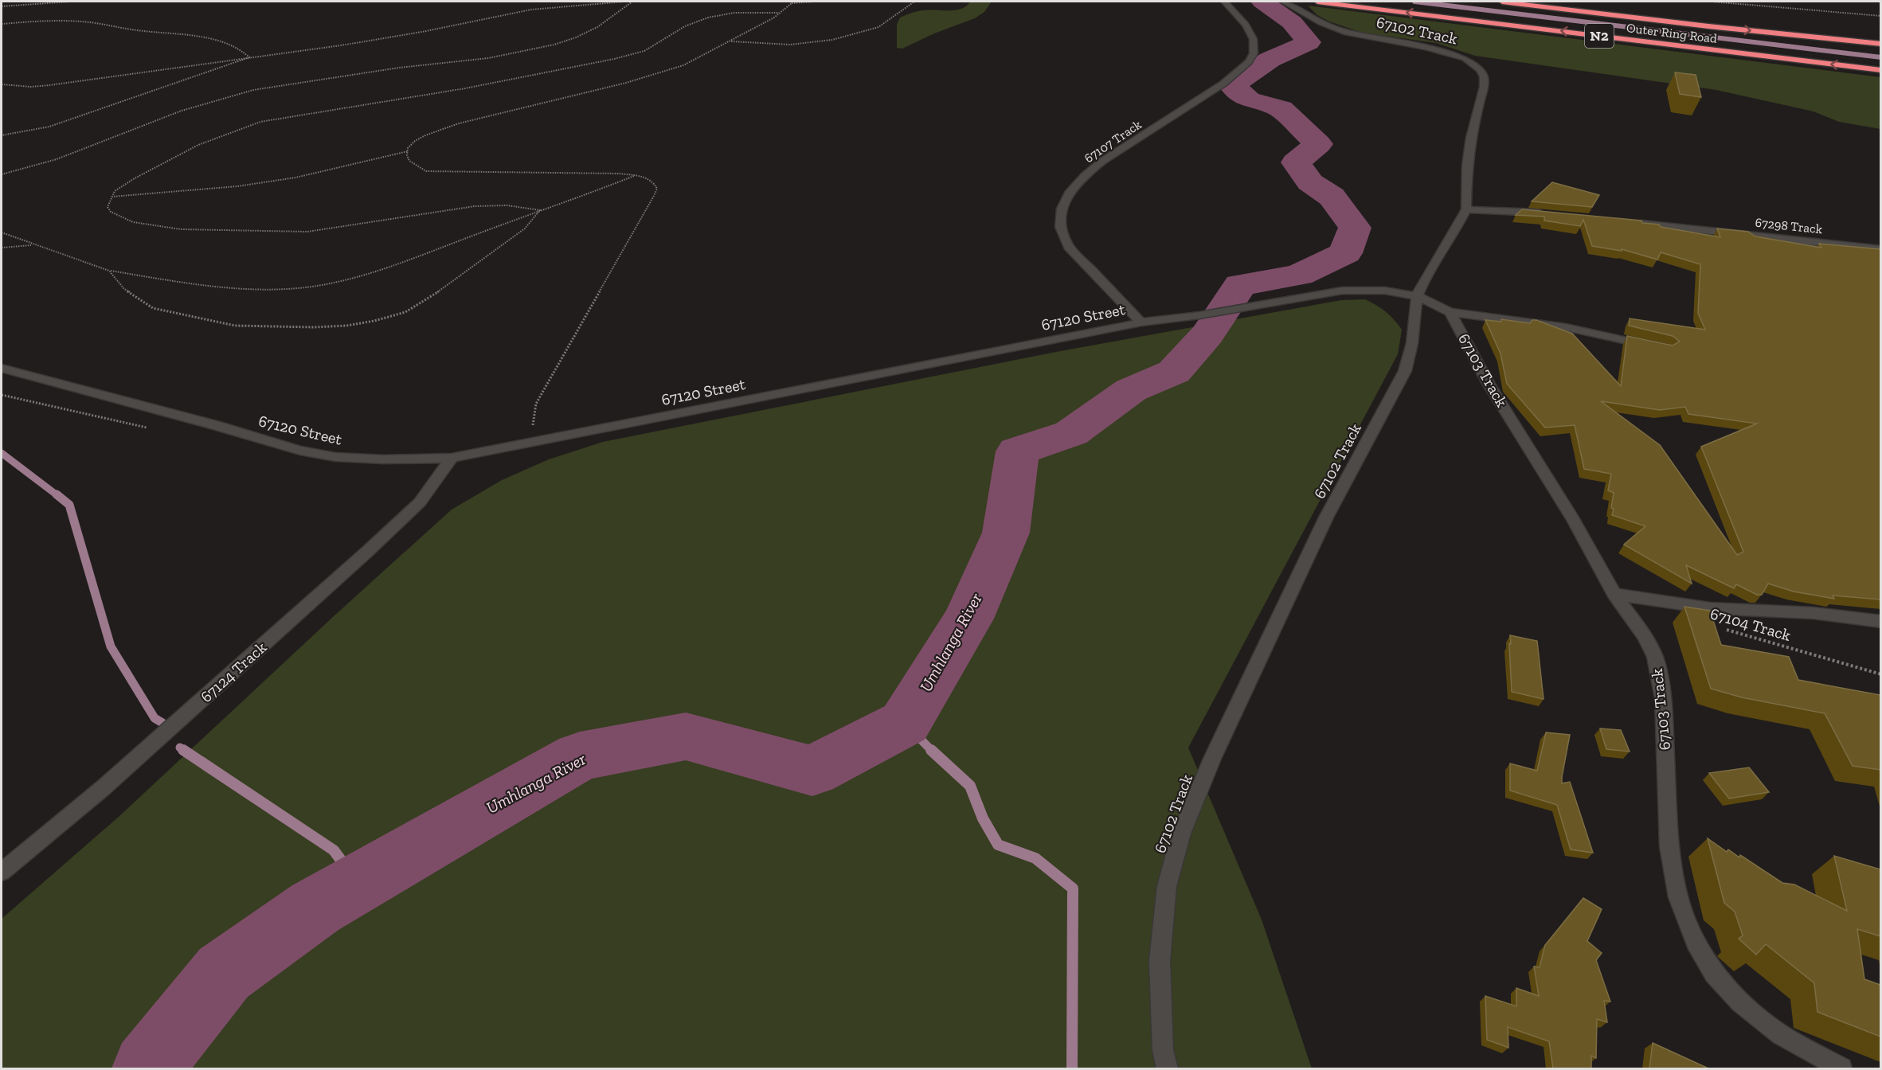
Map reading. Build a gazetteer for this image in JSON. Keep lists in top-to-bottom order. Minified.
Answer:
{"streets":{"highway":["Outer Ring Road","N2"],"street":["67102 Track","67107 Track","67298 Track","67120 Street","67103 Track","67124 Track"],"path":["67104 Track"]},"crossings":[["67102 Track","67120 Street"],["67107 Track","67120 Street"],["67120 Street","67124 Track"]],"water":["Umhlanga River"]}
